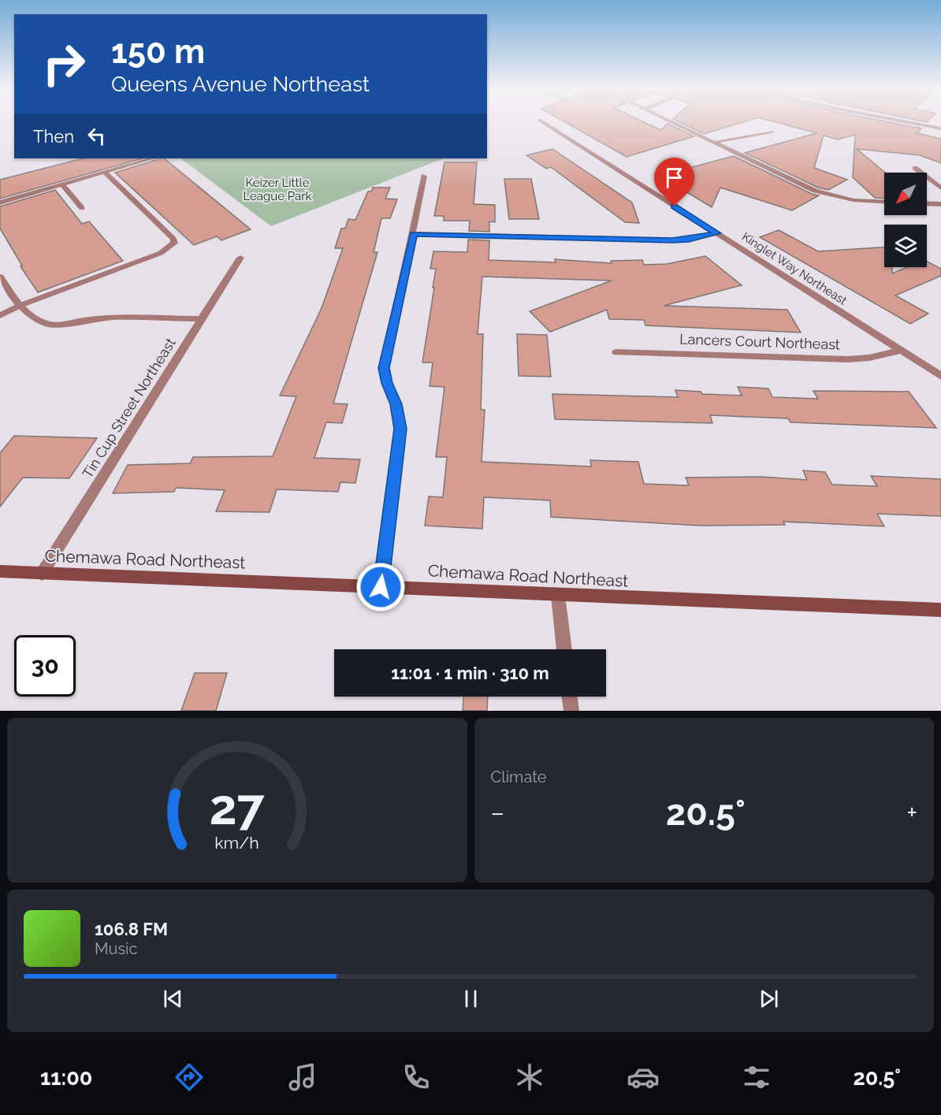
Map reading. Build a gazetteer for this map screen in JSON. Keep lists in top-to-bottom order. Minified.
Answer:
{"streets":{"main road":["Chemawa Road Northeast"],"street":["Kinglet Way Northeast","Lancers Court Northeast","Tin Cup Street Northeast"]},"crossings":[["Kinglet Way Northeast","Lancers Court Northeast"],["Tin Cup Street Northeast","Chemawa Road Northeast"]],"parks":["Keizer Little League Park"],"north":"bottom left","page":{"turn":["150 m","Queens Avenue Northeast"],"then":"Then","limit":"30","trip":"11:01 · 1 min · 310 m","tile":"Climate","heat":["−","20.5°","+"],"song":["106.8 FM","Music"],"tabs":["11:00","20.5°"],"gauge":["27","km/h"]}}
